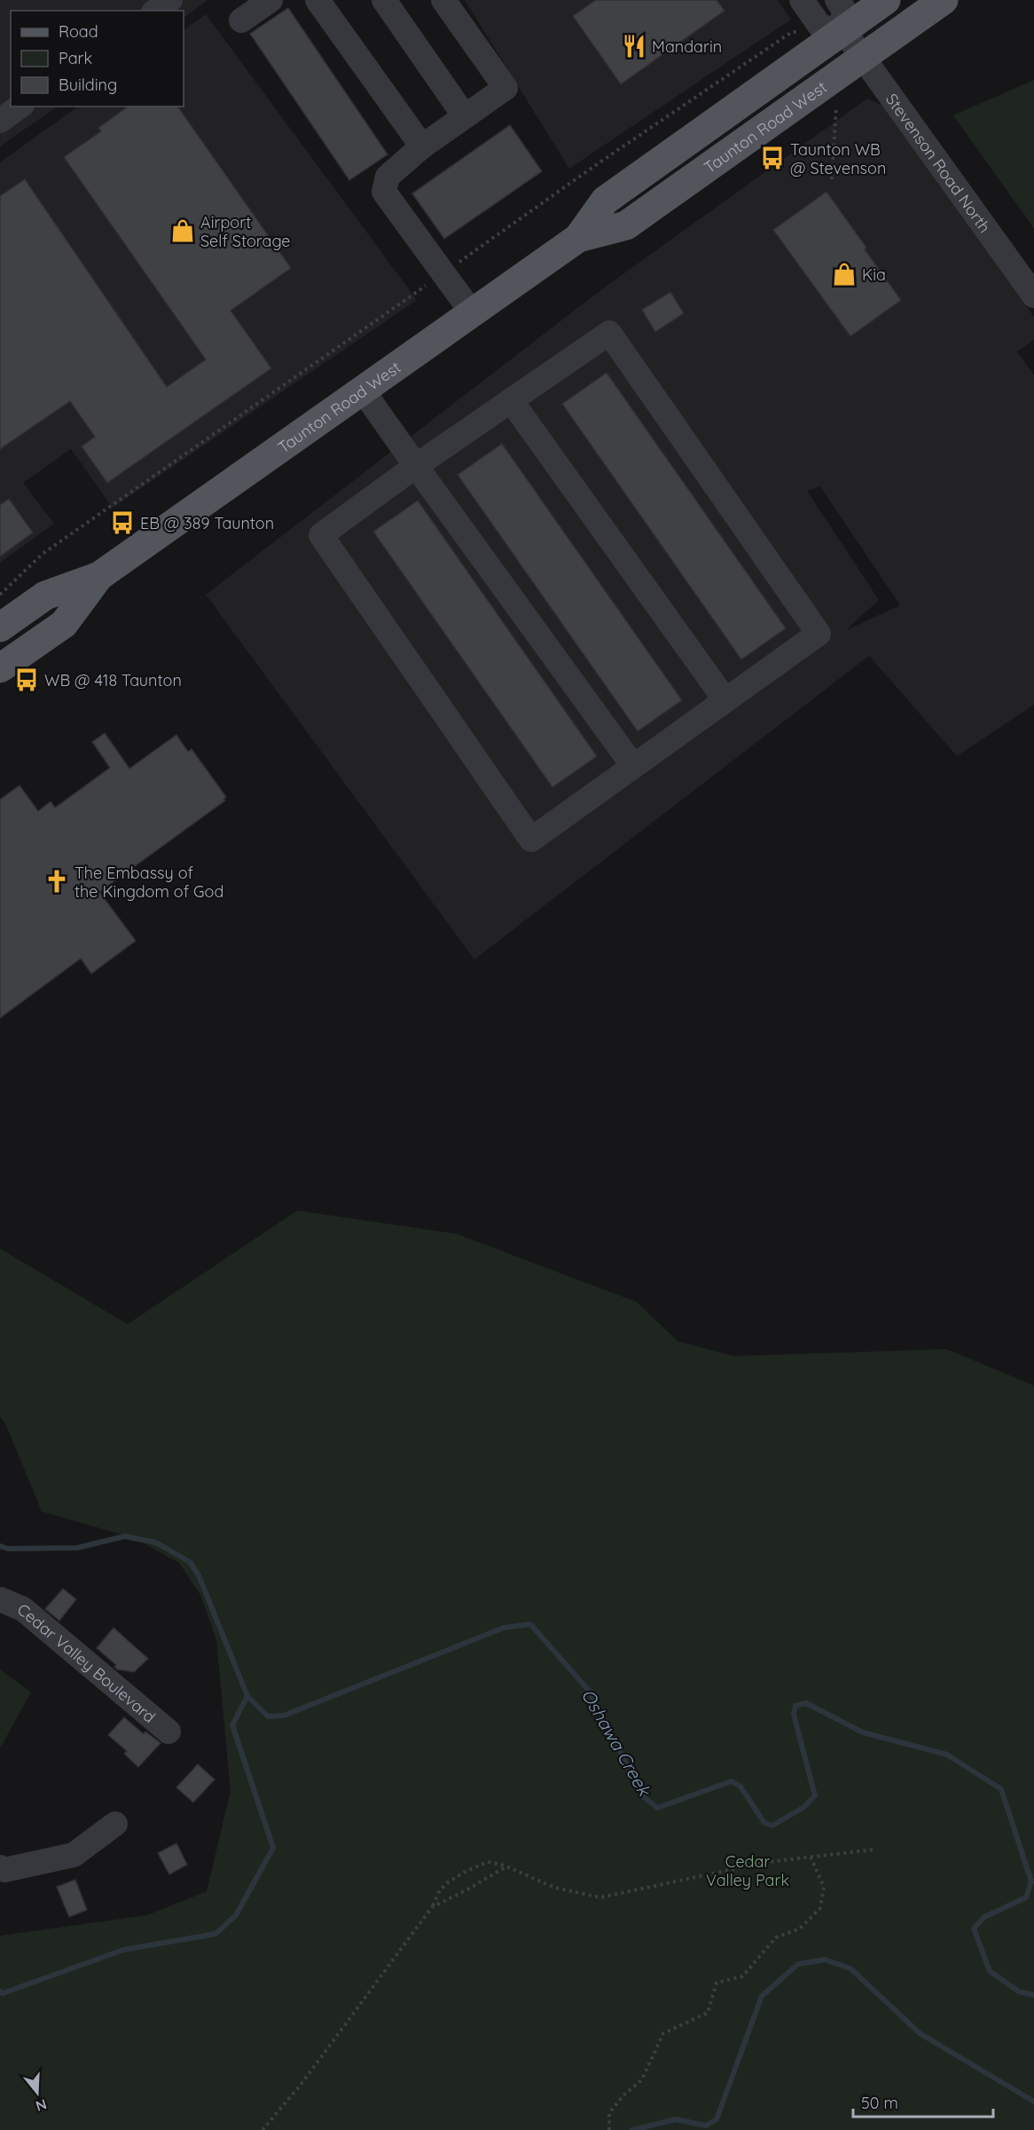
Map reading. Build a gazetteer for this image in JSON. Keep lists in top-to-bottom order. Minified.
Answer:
{"streets":{"main road":["Taunton Road West"],"street":["Stevenson Road North","Cedar Valley Boulevard"]},"crossings":[["Taunton Road West","Stevenson Road North"]],"water":["Oshawa Creek"],"parks":["Cedar Valley Park"],"places":{"restaurant":["Mandarin"],"bus stop":["Taunton WB @ Stevenson","EB @ 389 Taunton","WB @ 418 Taunton"],"shop":["Airport Self Storage","Kia"],"church":["The Embassy of the Kingdom of God"]},"legend":["Road","Park","Building"],"scale_bar":"50 m","north":"bottom"}
